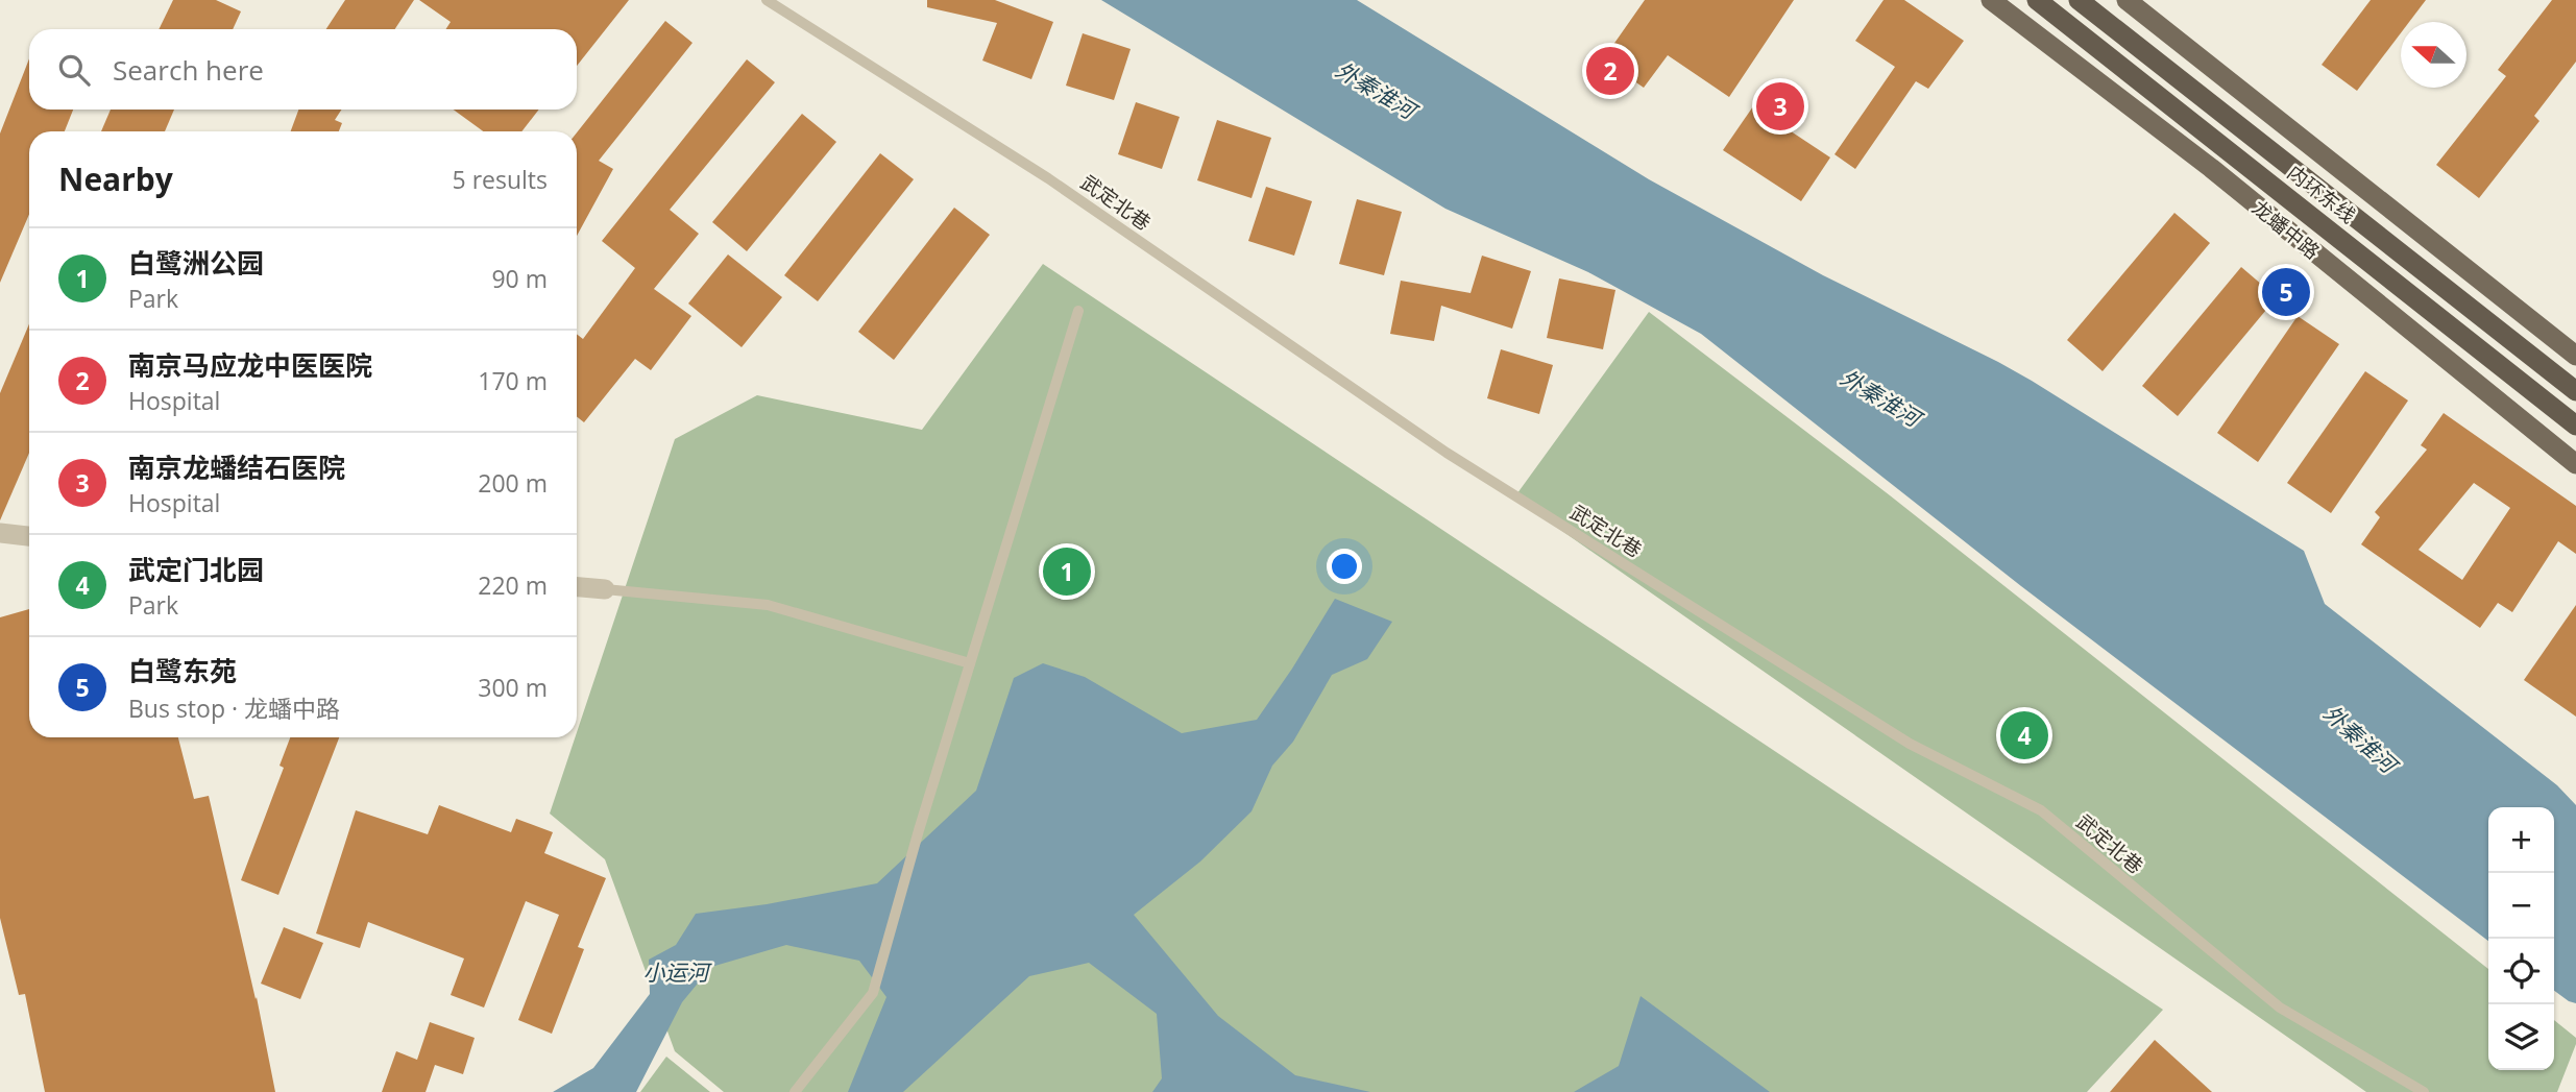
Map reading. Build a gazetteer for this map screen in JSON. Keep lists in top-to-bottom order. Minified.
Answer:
{"streets":{"highway":["内环东线"],"main road":["龙蟠中路"],"lane":["武定北巷"]},"water":["外秦淮河","小运河"],"north":"left","page":{"search":"Search here","pins":["2","3","5","1","4"],"heading":["Nearby","5 results"],"list":[{"mark":"1","name":"白鹭洲公园","note":"Park","value":"90 m"},{"mark":"2","name":"南京马应龙中医医院","note":"Hospital","value":"170 m"},{"mark":"3","name":"南京龙蟠结石医院","note":"Hospital","value":"200 m"},{"mark":"4","name":"武定门北园","note":"Park","value":"220 m"},{"mark":"5","name":"白鹭东苑","note":"Bus stop · 龙蟠中路","value":"300 m"}],"map_buttons":["+","−"]}}
